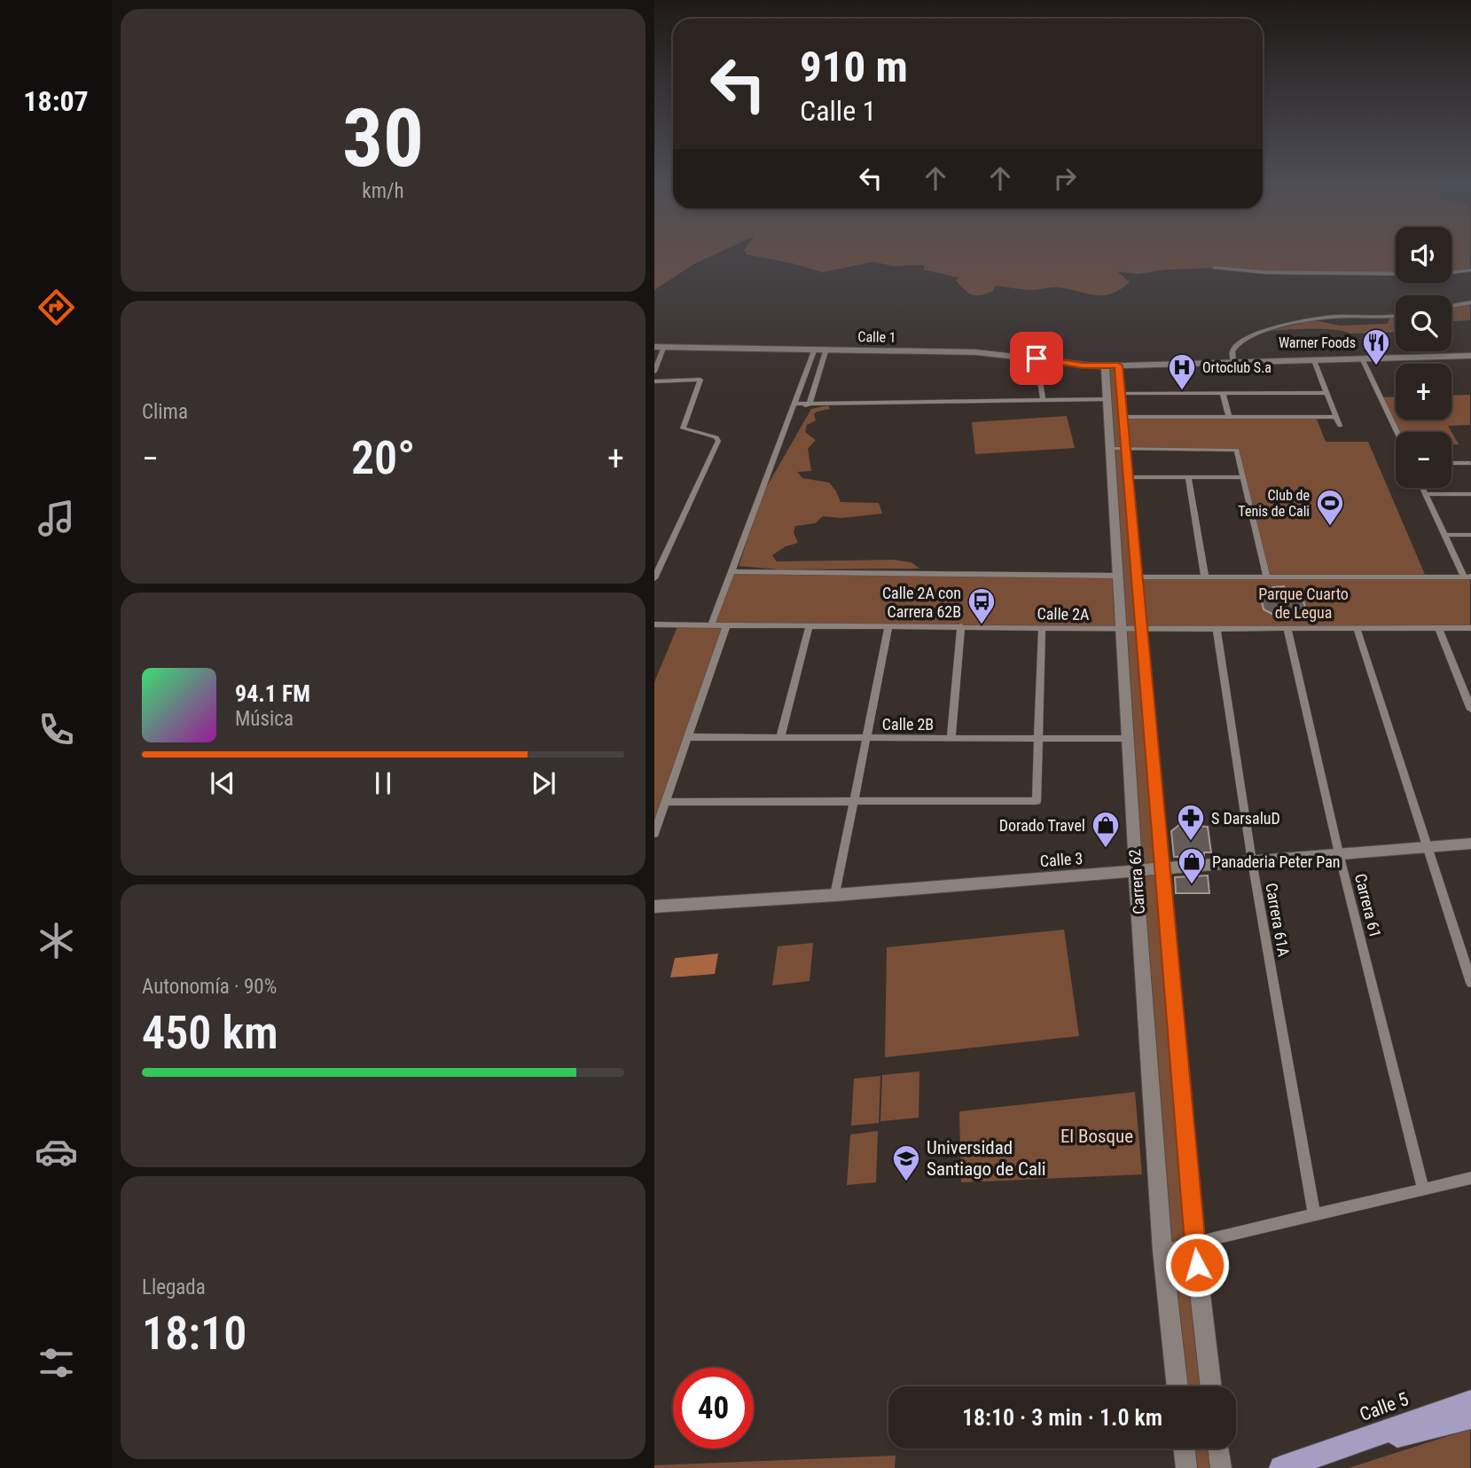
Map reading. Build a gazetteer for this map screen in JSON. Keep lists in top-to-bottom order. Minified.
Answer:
{"streets":{"main road":["Calle 5"],"street":["Calle 1","Calle 2A","Calle 2B","Calle 3","Carrera 62","Carrera 61","Carrera 61A"]},"crossings":[["Calle 1","Carrera 62"],["Calle 2A","Carrera 62"],["Calle 2A","Carrera 61"],["Calle 2A","Carrera 61A"],["Calle 2B","Carrera 62"],["Calle 3","Carrera 62"],["Calle 3","Carrera 61"],["Calle 3","Carrera 61A"]],"parks":["Parque Cuarto de Legua","El Bosque"],"places":{"restaurant":["Warner Foods"],"hospital":["Ortoclub S.a"],"sports":["Club de Tenis de Cali"],"bus stop":["Calle 2A con Carrera 62B"],"pharmacy":["S DarsaluD"],"shop":["Dorado Travel","Panaderia Peter Pan"],"school or university":["Universidad Santiago de Cali"]},"page":{"tabs":"18:07","tile":[["30","km/h"],"Clima",["Autonomía · 90%","450 km"],["Llegada","18:10"]],"turn":["910 m","Calle 1"],"map_buttons":["+","−"],"heat":["−","20°","+"],"song":["94.1 FM","Música"],"limit":"40","trip":"18:10 · 3 min · 1.0 km"}}
